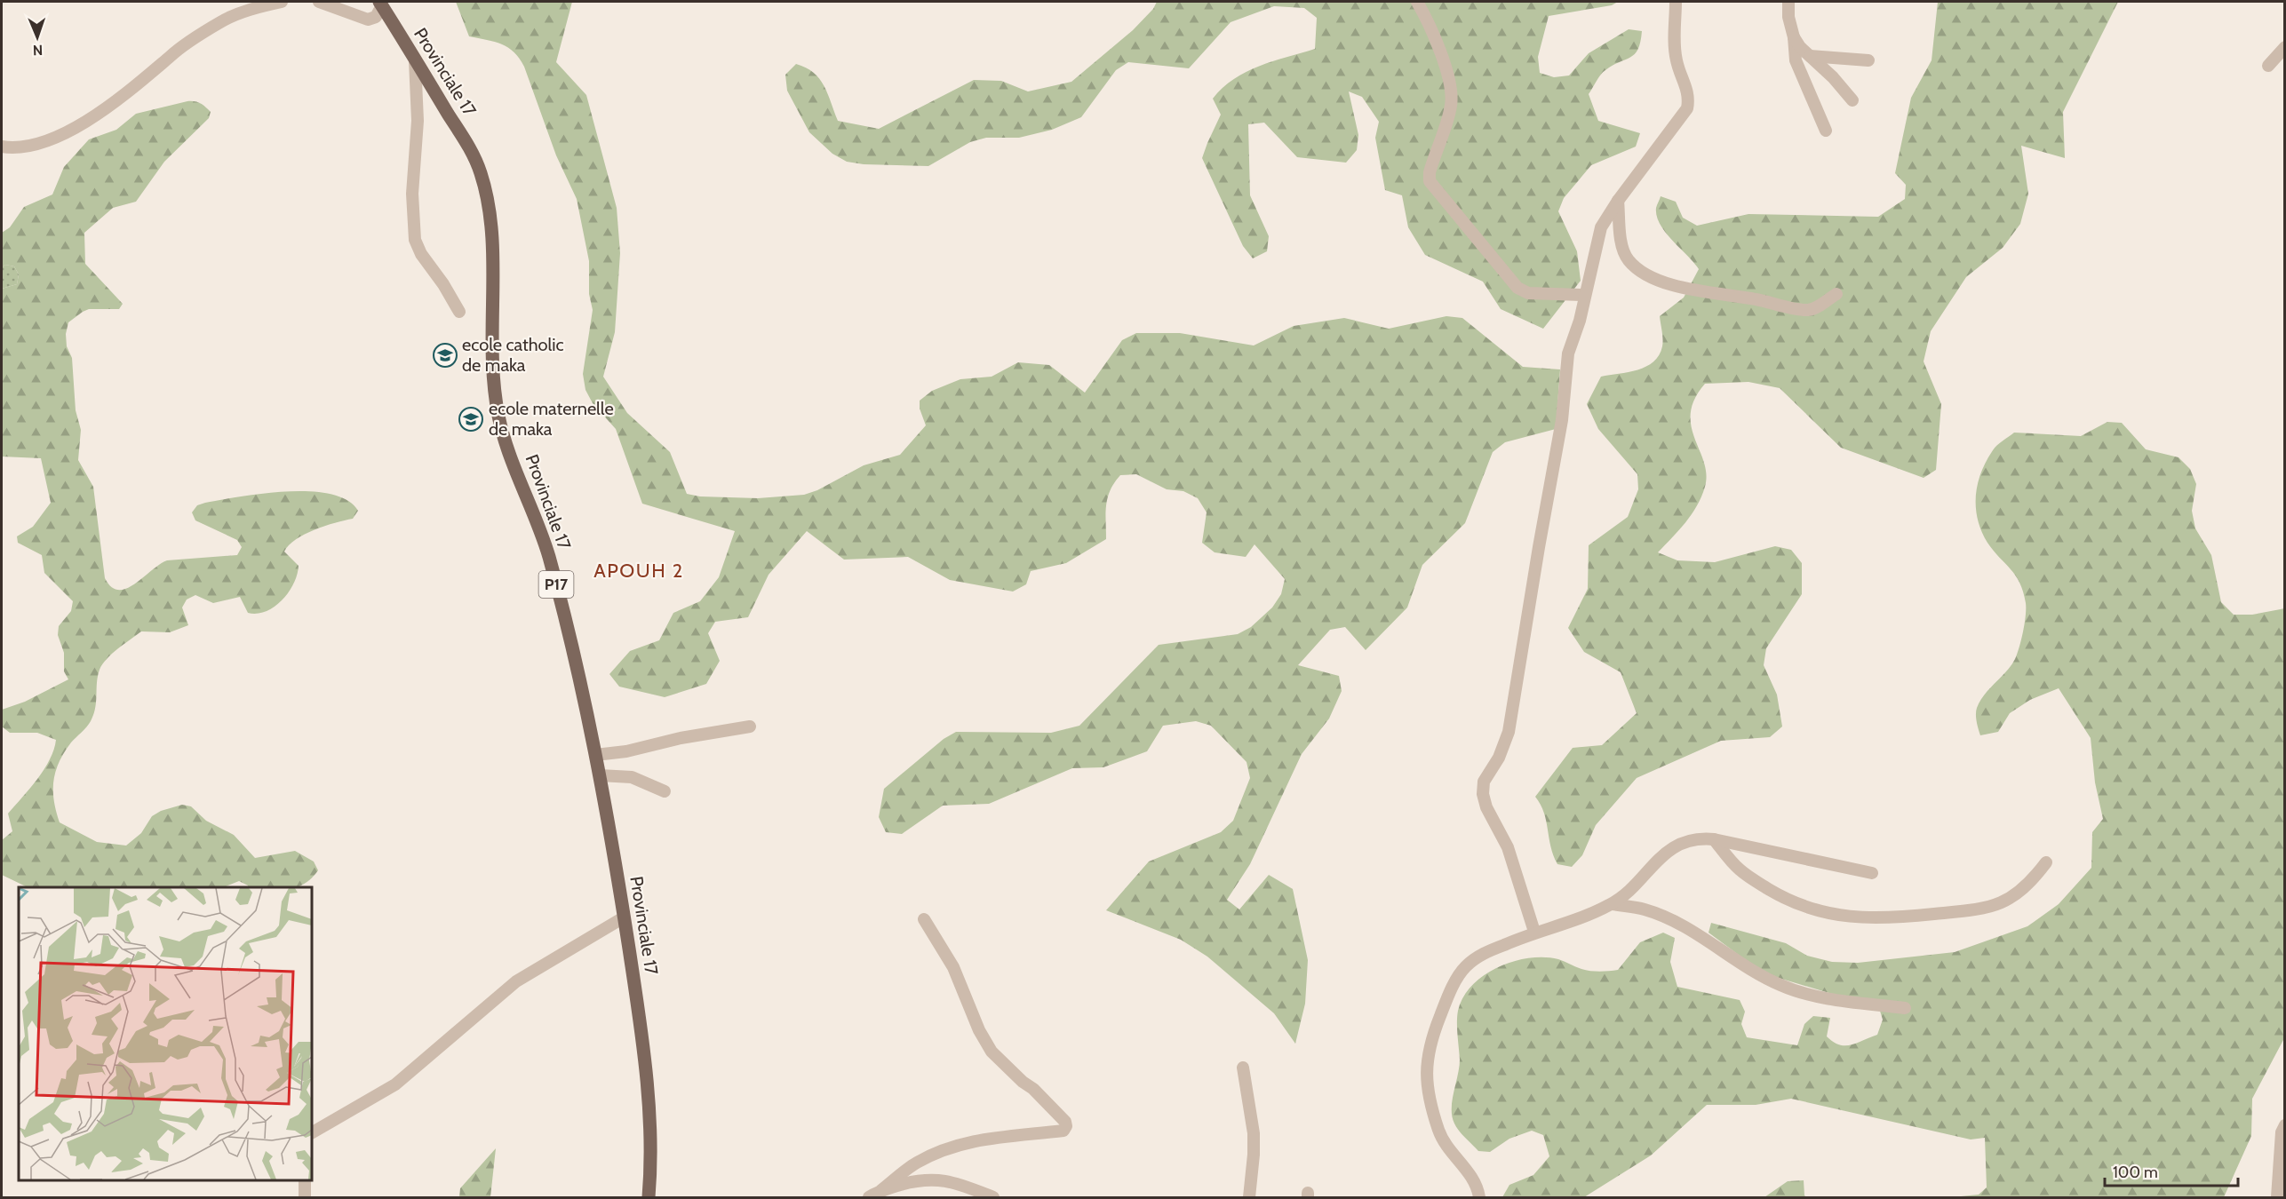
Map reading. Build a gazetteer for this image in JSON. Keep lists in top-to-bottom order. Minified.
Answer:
{"streets":{"main road":["Provinciale 17","P17"]},"districts":["APOUH 2"],"places":{"school or university":["ecole catholic de maka","ecole maternelle de maka"]},"scale_bar":"100 m","north":"bottom"}
